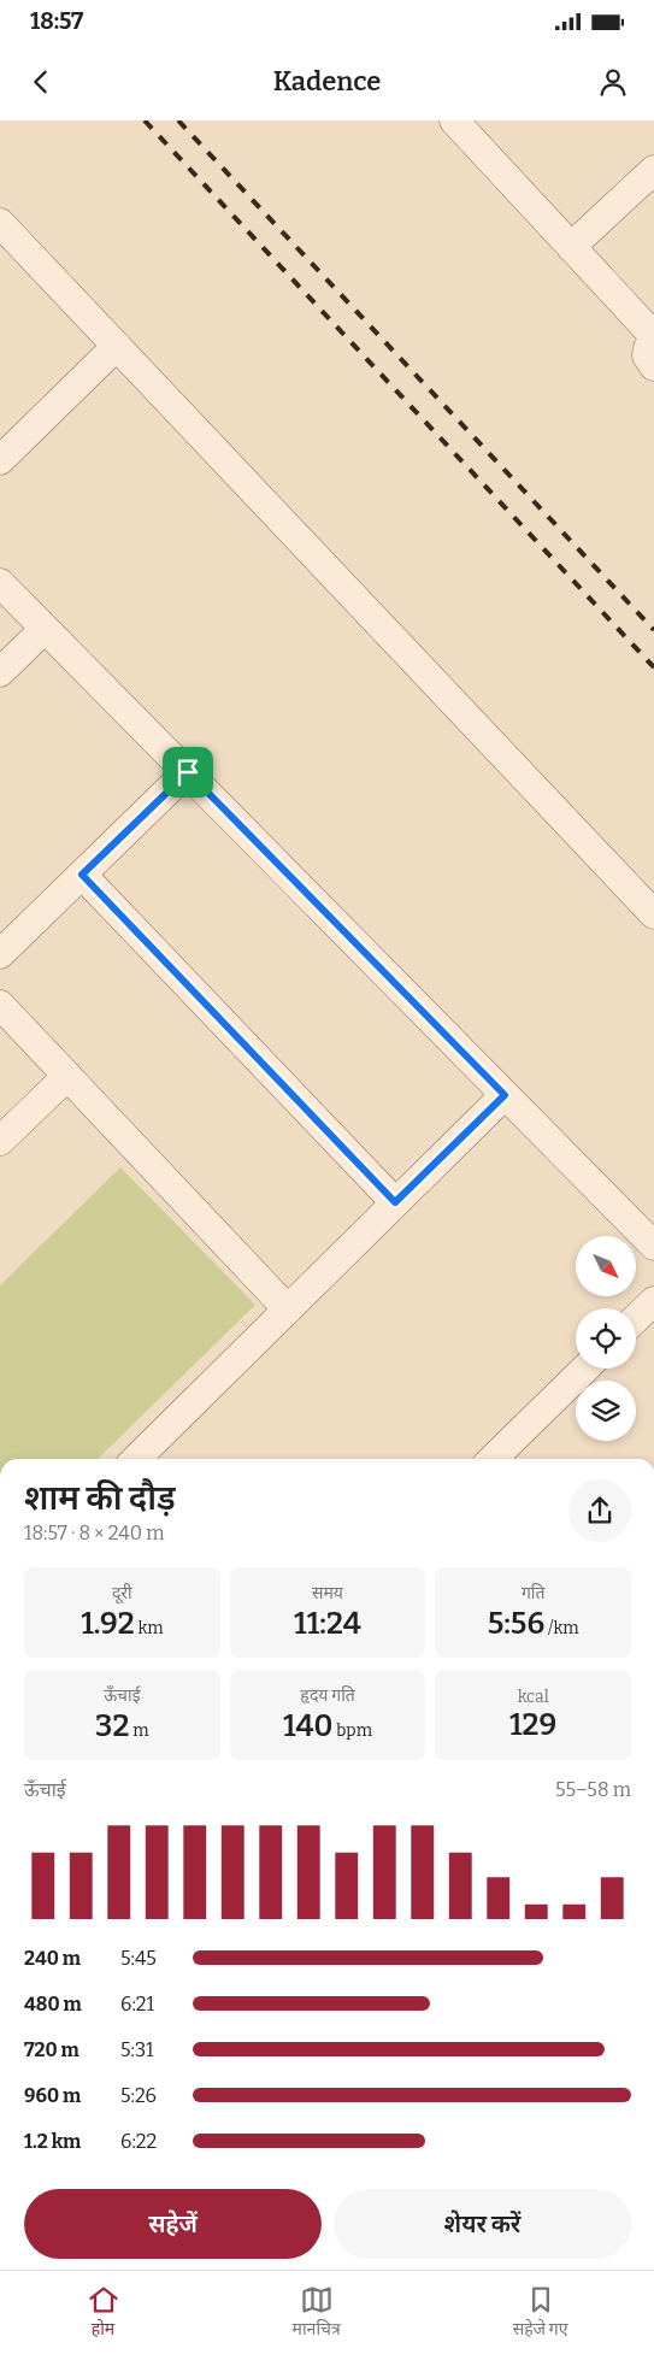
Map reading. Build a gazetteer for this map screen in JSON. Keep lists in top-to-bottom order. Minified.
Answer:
{"north":"bottom right","page":{"status":"18:57","header":"Kadence","heading":["शाम की दौड़","18:57 · 8 × 240 m"],"stats":[["दूरी","1.92 km"],["समय","11:24"],["गति","5:56 /km"],["ऊँचाई","32 m"],["हृदय गति","140 bpm"],["kcal","129"]],"chart":["ऊँचाई","55–58 m"],"list":[{"name":"240 m","note":"5:45"},{"name":"480 m","note":"6:21"},{"name":"720 m","note":"5:31"},{"name":"960 m","note":"5:26"},{"name":"1.2 km","note":"6:22"}],"buttons":["सहेजें","शेयर करें"],"tabs":["होम","मानचित्र","सहेजे गए"]}}
